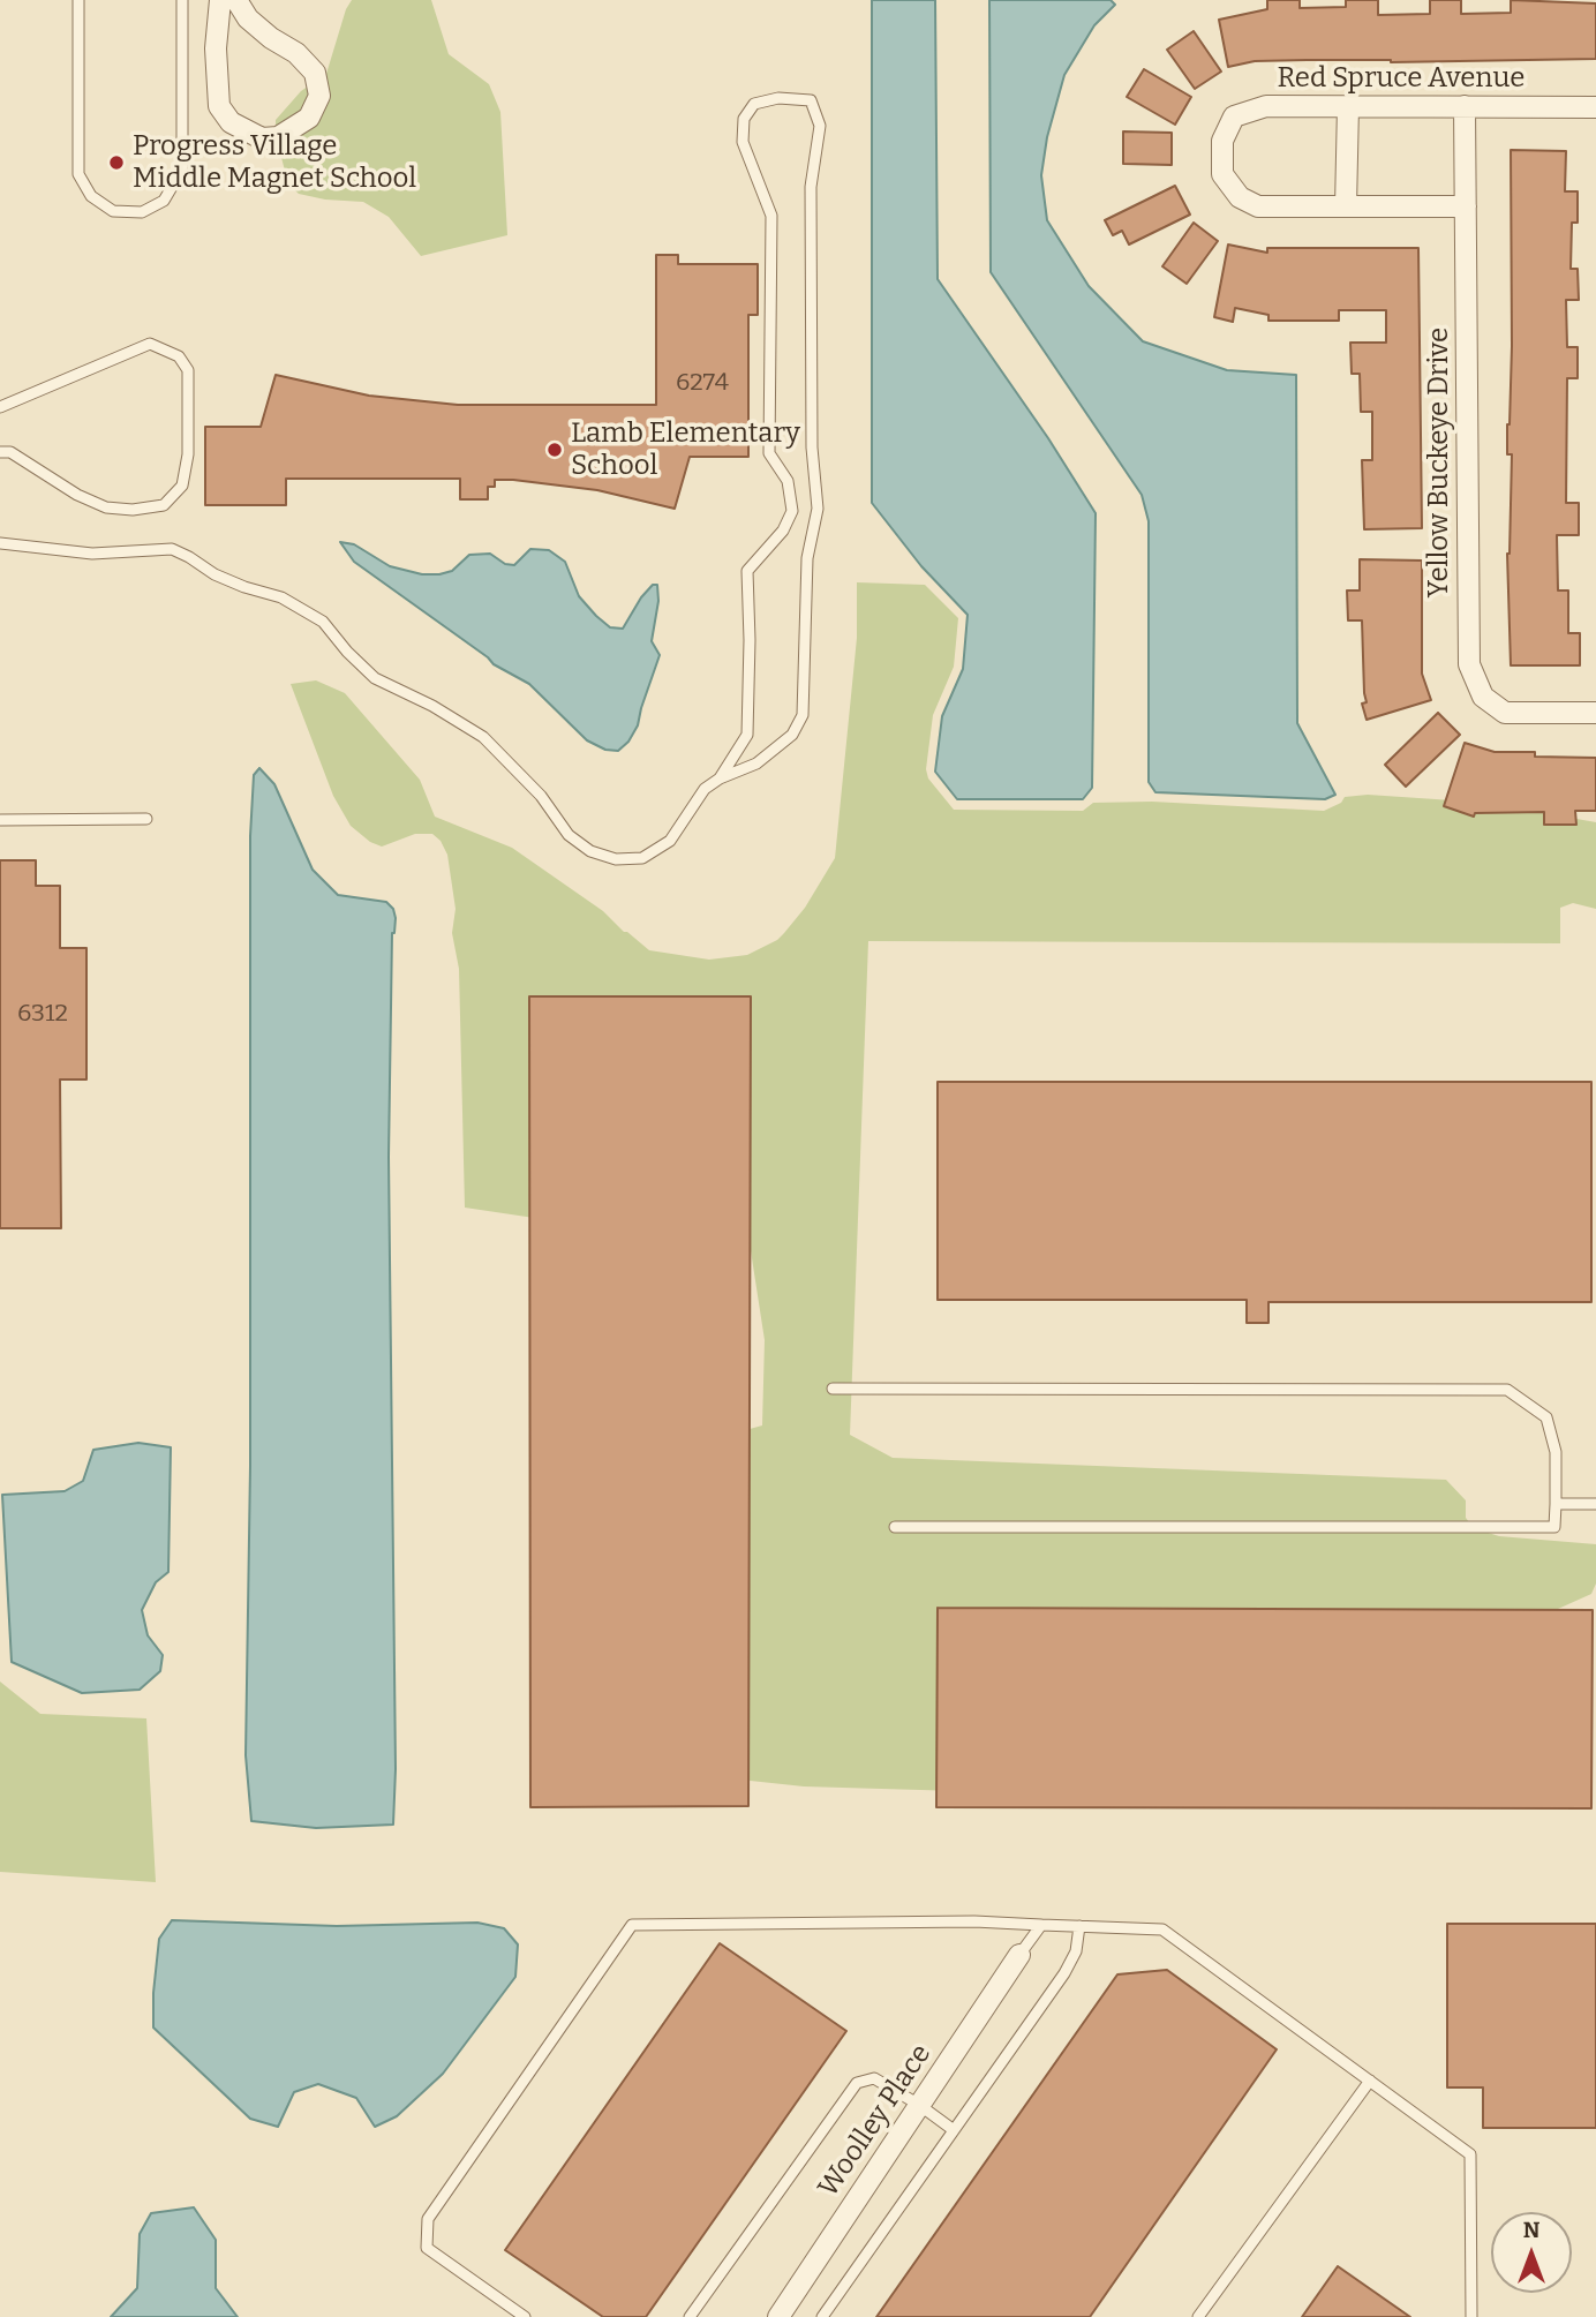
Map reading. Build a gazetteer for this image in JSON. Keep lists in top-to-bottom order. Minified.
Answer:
{"streets":{"street":["Red Spruce Avenue","Yellow Buckeye Drive","Woolley Place"]},"crossings":[["Red Spruce Avenue","Yellow Buckeye Drive"]],"places":["Progress Village Middle Magnet School","Lamb Elementary School"],"house_numbers":["6274","6312"],"north":"top"}
